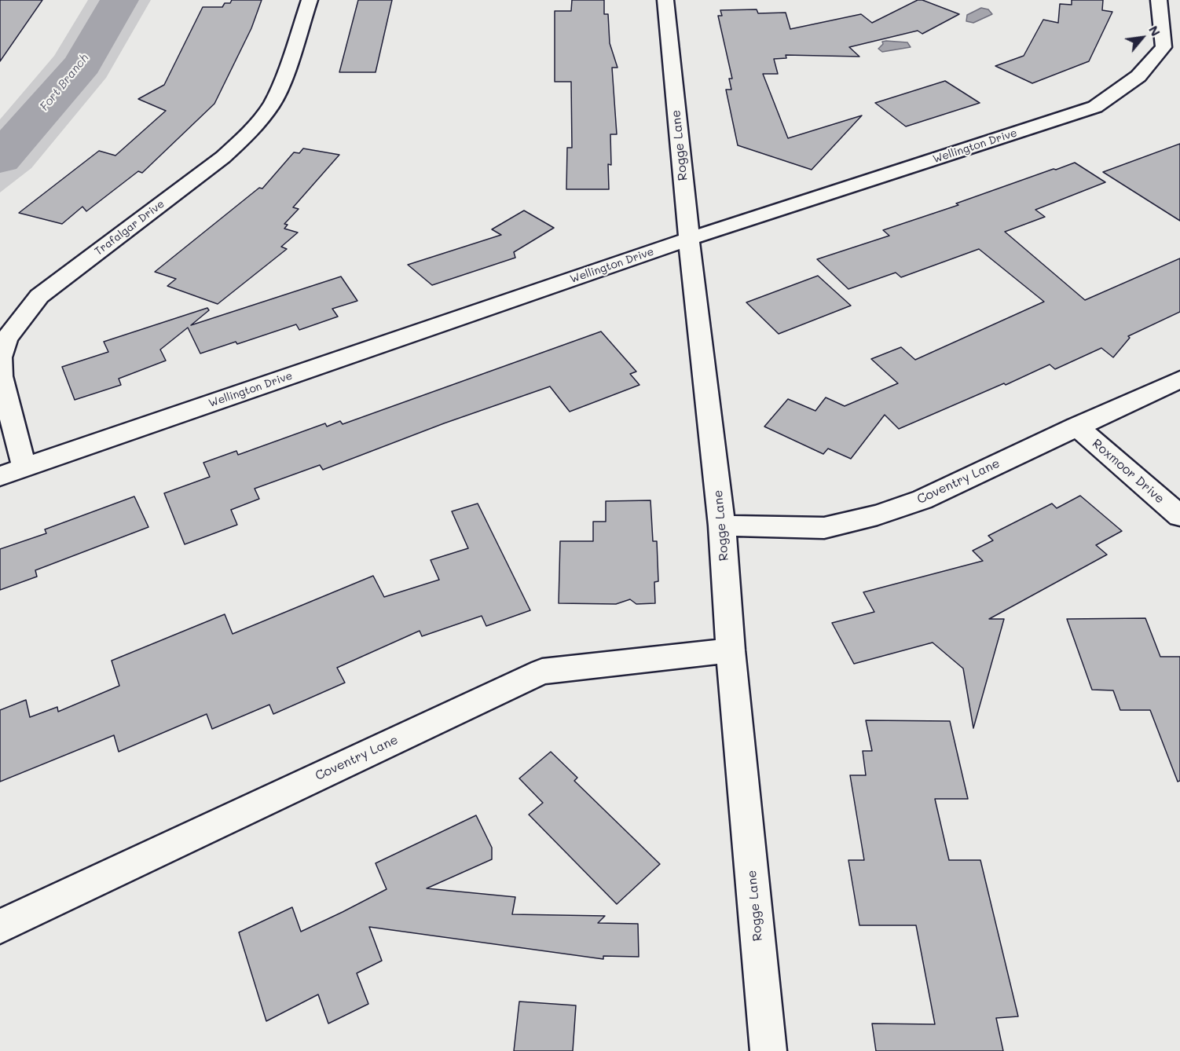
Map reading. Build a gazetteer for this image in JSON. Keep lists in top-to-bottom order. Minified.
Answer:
{"streets":{"street":["Rogge Lane","Wellington Drive","Trafalgar Drive","Roxmoor Drive","Coventry Lane"]},"crossings":[["Rogge Lane","Wellington Drive"],["Rogge Lane","Coventry Lane"],["Wellington Drive","Trafalgar Drive"],["Roxmoor Drive","Coventry Lane"]],"water":["Fort Branch"],"north":"top right"}
